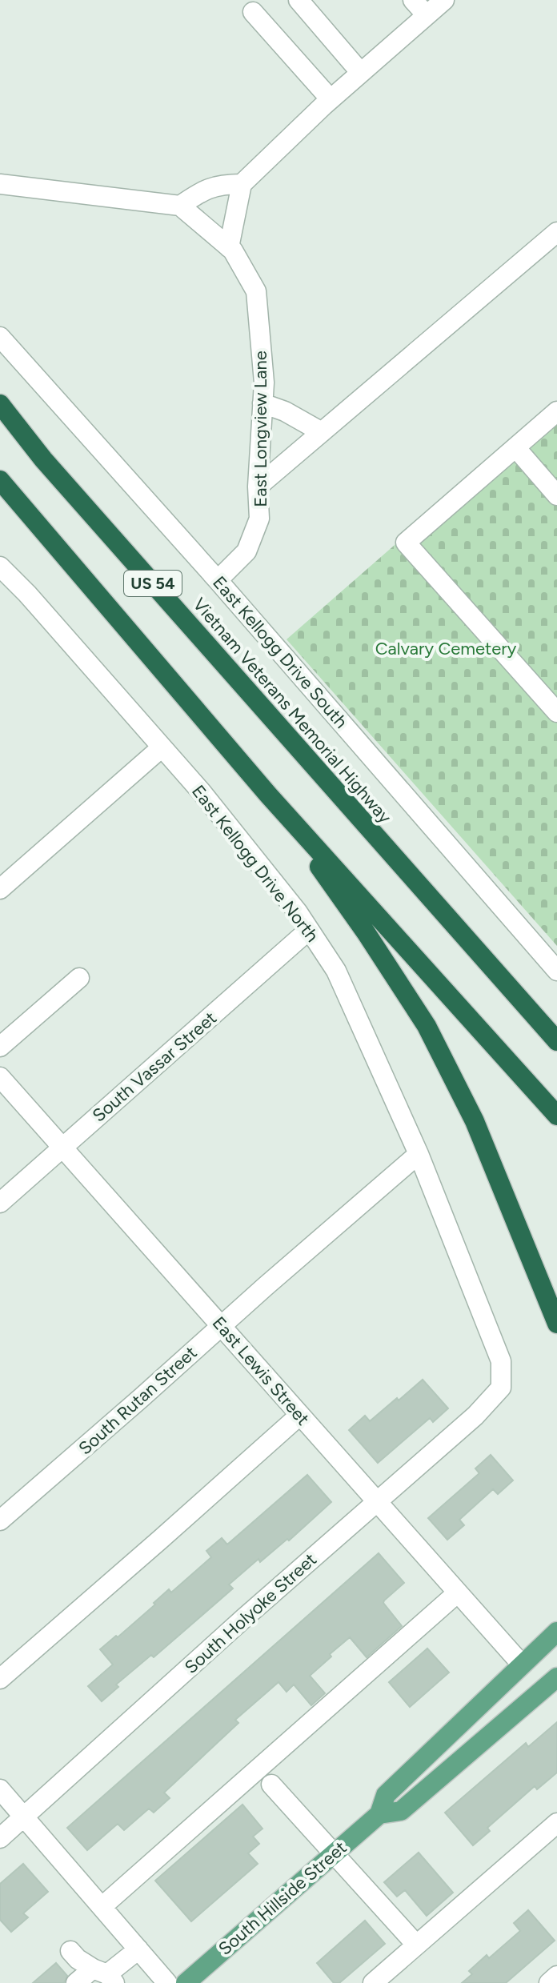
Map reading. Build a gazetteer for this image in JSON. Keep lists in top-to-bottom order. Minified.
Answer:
{"streets":{"highway":["US 54","Vietnam Veterans Memorial Highway"],"main road":["South Hillside Street"],"street":["East Longview Lane","East Kellogg Drive South","East Kellogg Drive North","South Vassar Street","East Lewis Street","South Rutan Street","South Holyoke Street"]},"crossings":[["East Longview Lane","East Kellogg Drive South"],["East Kellogg Drive North","South Vassar Street"],["East Kellogg Drive North","South Rutan Street"],["East Kellogg Drive North","South Holyoke Street"],["South Vassar Street","East Lewis Street"],["East Lewis Street","South Rutan Street"],["East Lewis Street","South Holyoke Street"],["East Lewis Street","South Hillside Street"]],"parks":["Calvary Cemetery"]}
